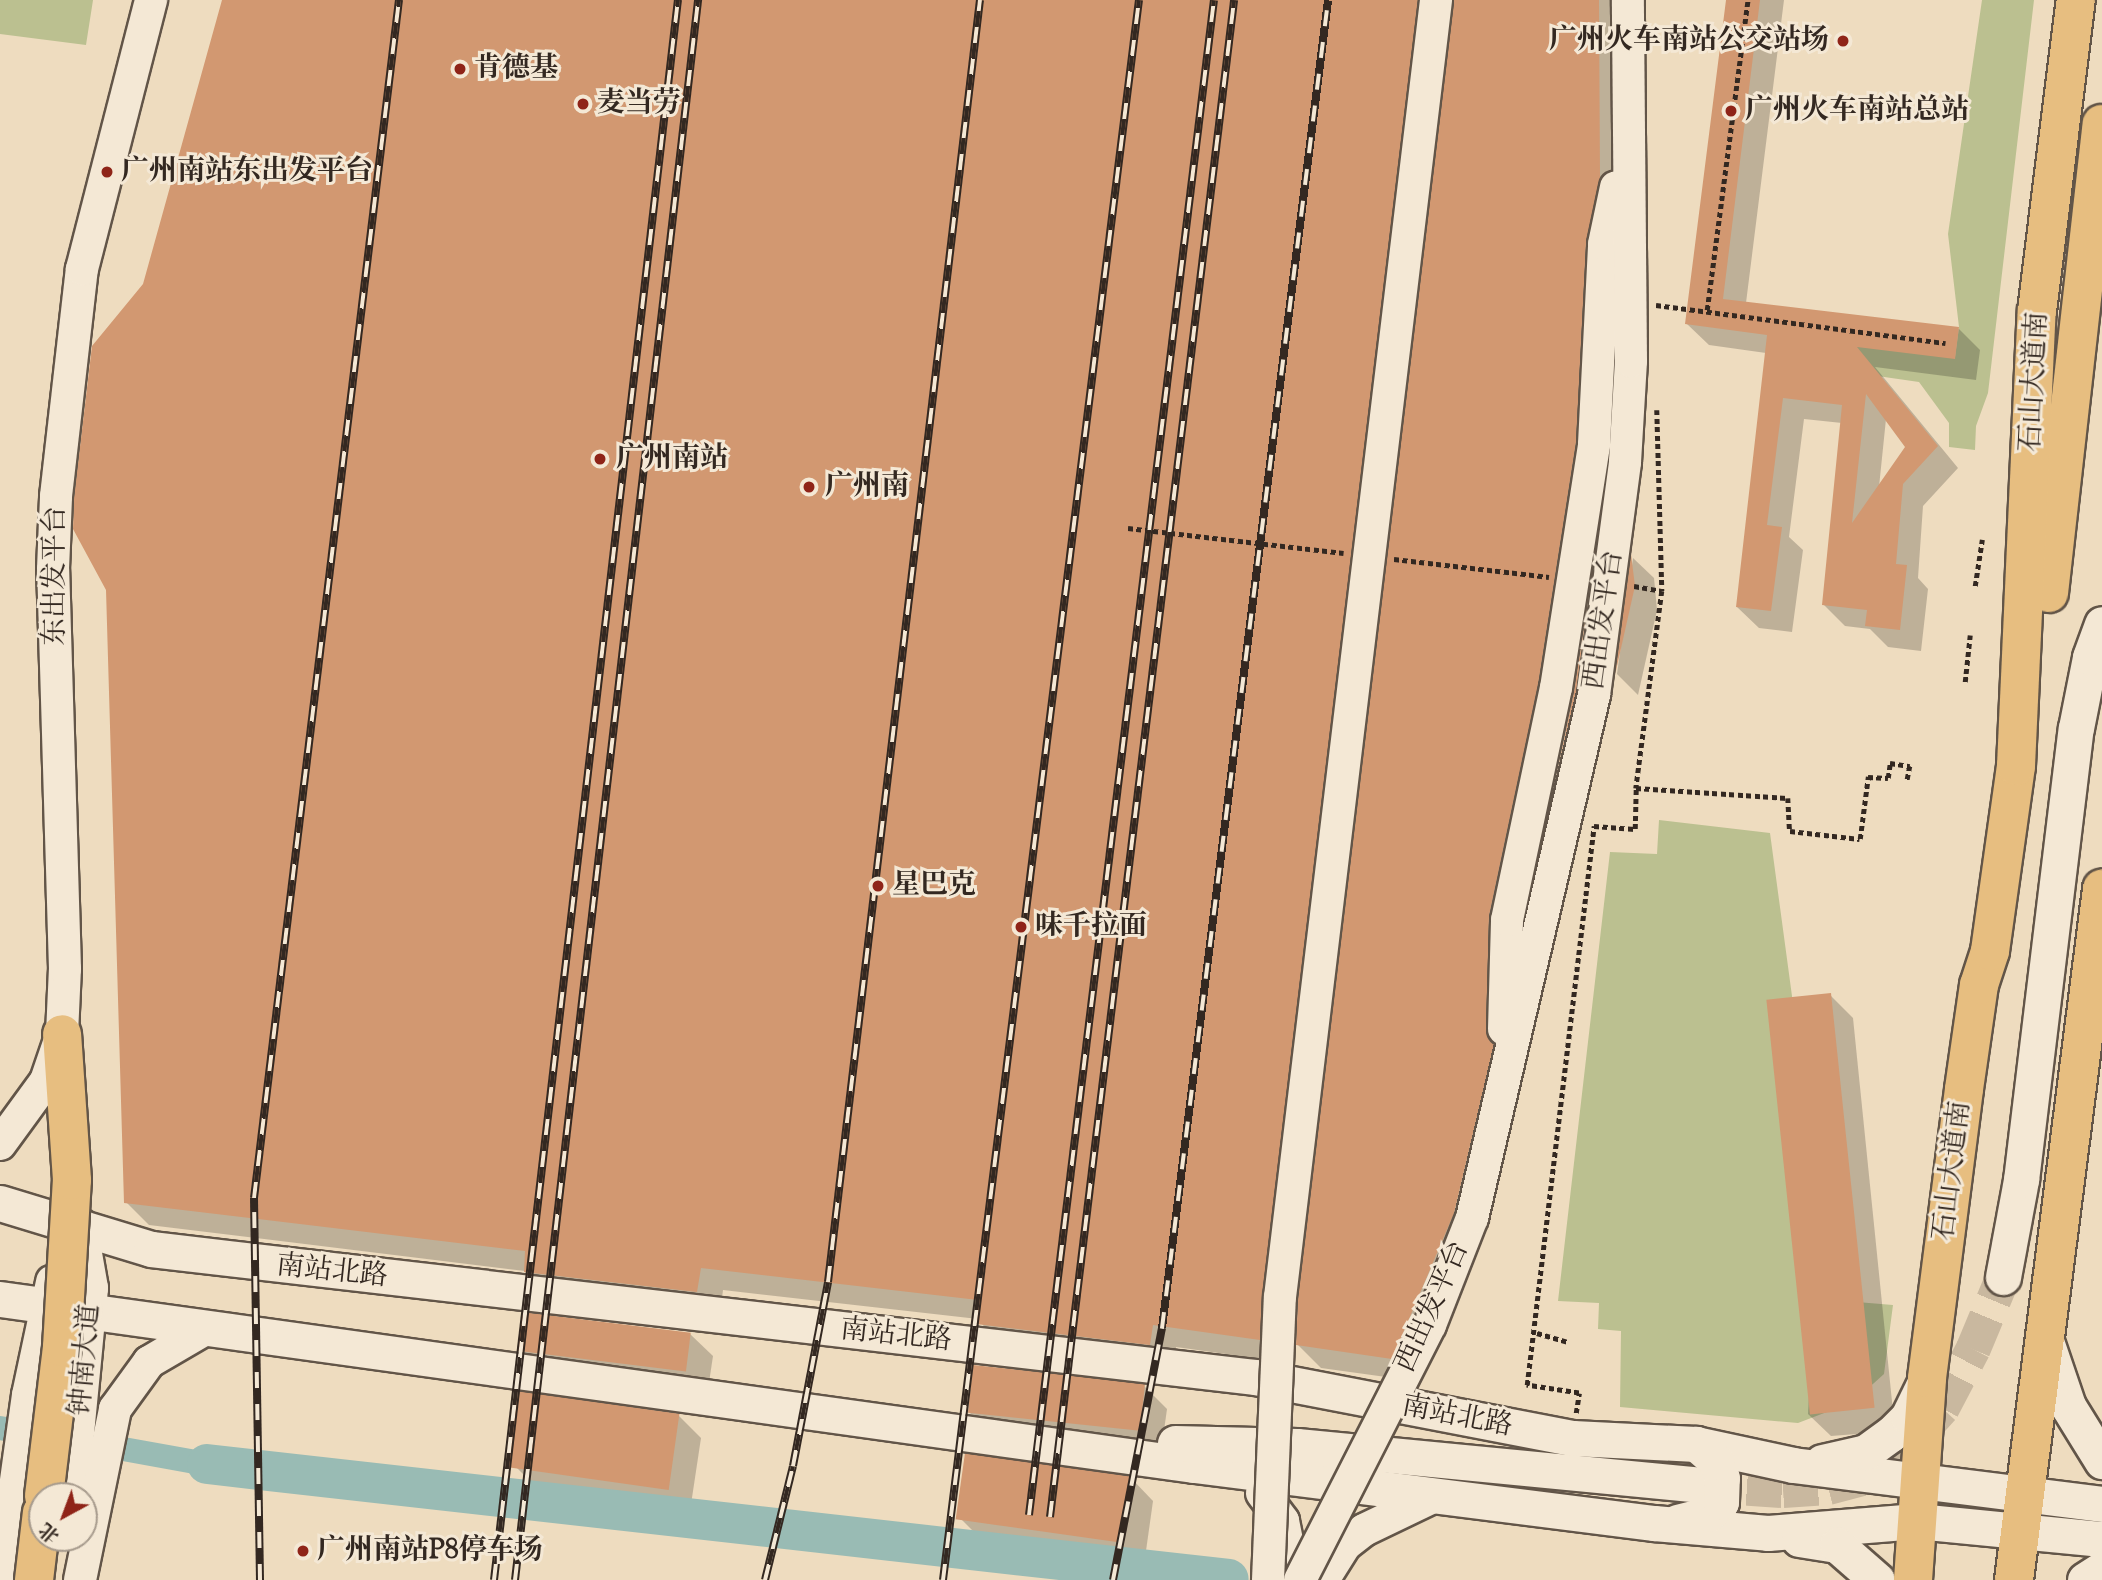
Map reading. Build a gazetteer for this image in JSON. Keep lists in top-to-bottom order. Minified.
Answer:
{"streets":{"main road":["石山大道南","南站北路"],"street":["东出发平台","西出发平台","钟南大道"]},"crossings":[["南站北路","钟南大道"]],"places":["广州火车南站公交站场","肯德基","麦当劳","广州火车南站总站","广州南站东出发平台","广州南站","广州南","星巴克","味千拉面","广州南站P8停车场"],"north":"bottom left"}
